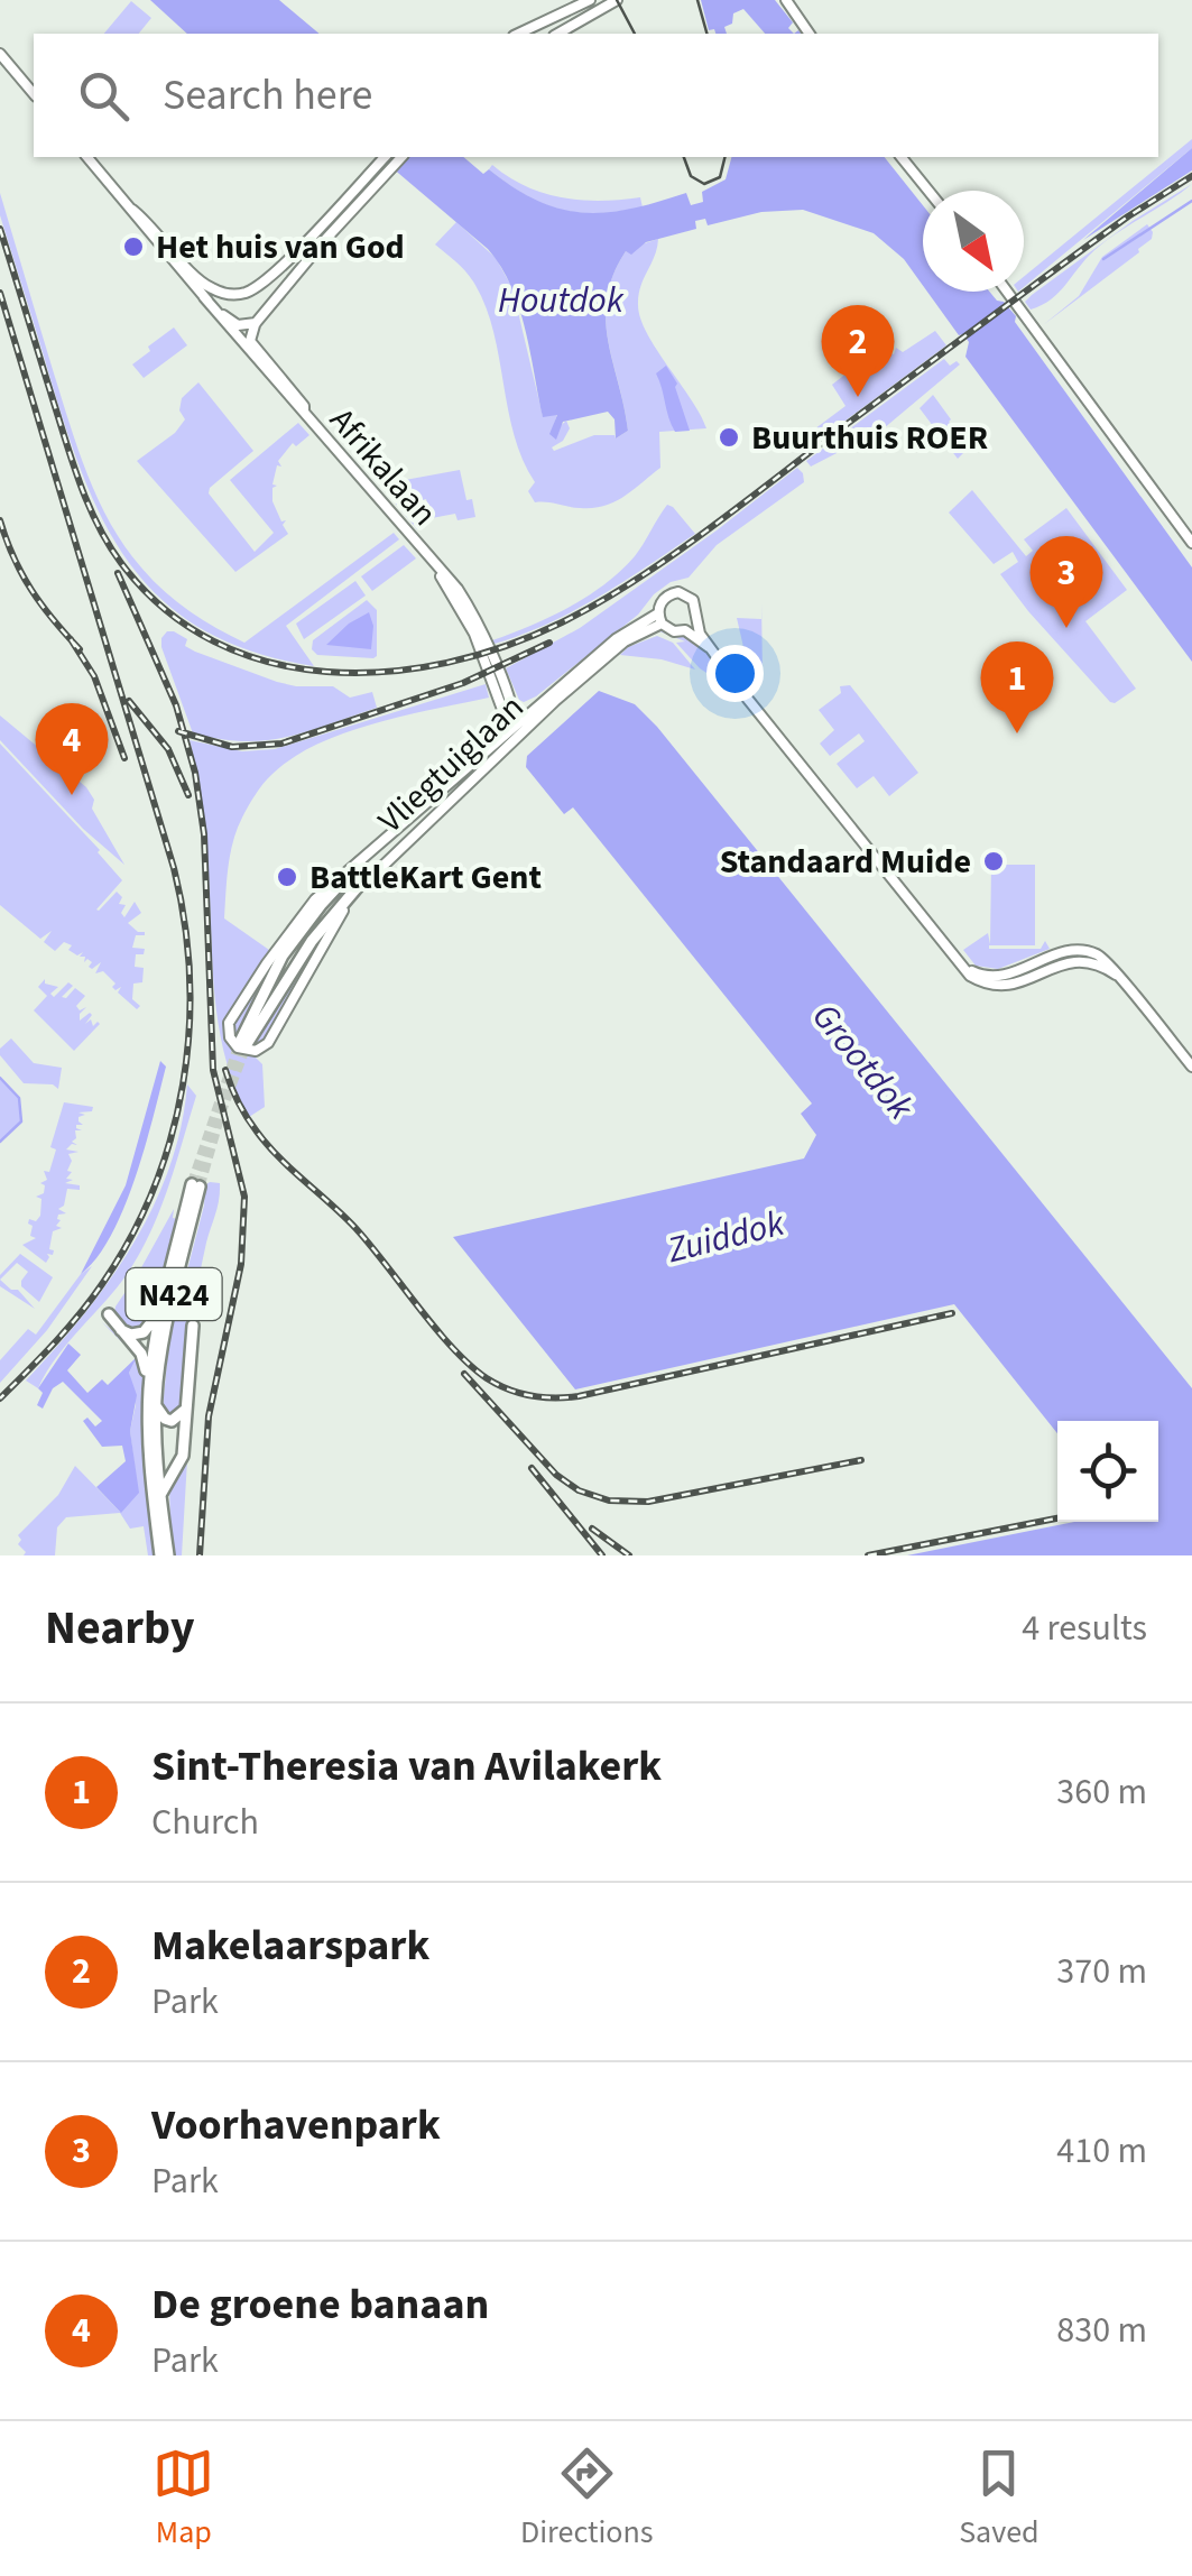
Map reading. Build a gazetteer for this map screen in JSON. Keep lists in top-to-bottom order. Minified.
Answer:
{"streets":{"highway":["N424"],"main road":["Afrikalaan","Vliegtuiglaan"]},"crossings":[["Afrikalaan","Vliegtuiglaan"]],"water":["Houtdok","Grootdok","Zuiddok"],"places":["Het huis van God","Buurthuis ROER","Standaard Muide","BattleKart Gent"],"north":"bottom right","page":{"search":"Search here","pins":["2","3","1","4"],"heading":["Nearby","4 results"],"list":[{"mark":"1","name":"Sint-Theresia van Avilakerk","note":"Church","value":"360 m"},{"mark":"2","name":"Makelaarspark","note":"Park","value":"370 m"},{"mark":"3","name":"Voorhavenpark","note":"Park","value":"410 m"},{"mark":"4","name":"De groene banaan","note":"Park","value":"830 m"}],"nav":["Map","Directions","Saved"]}}
